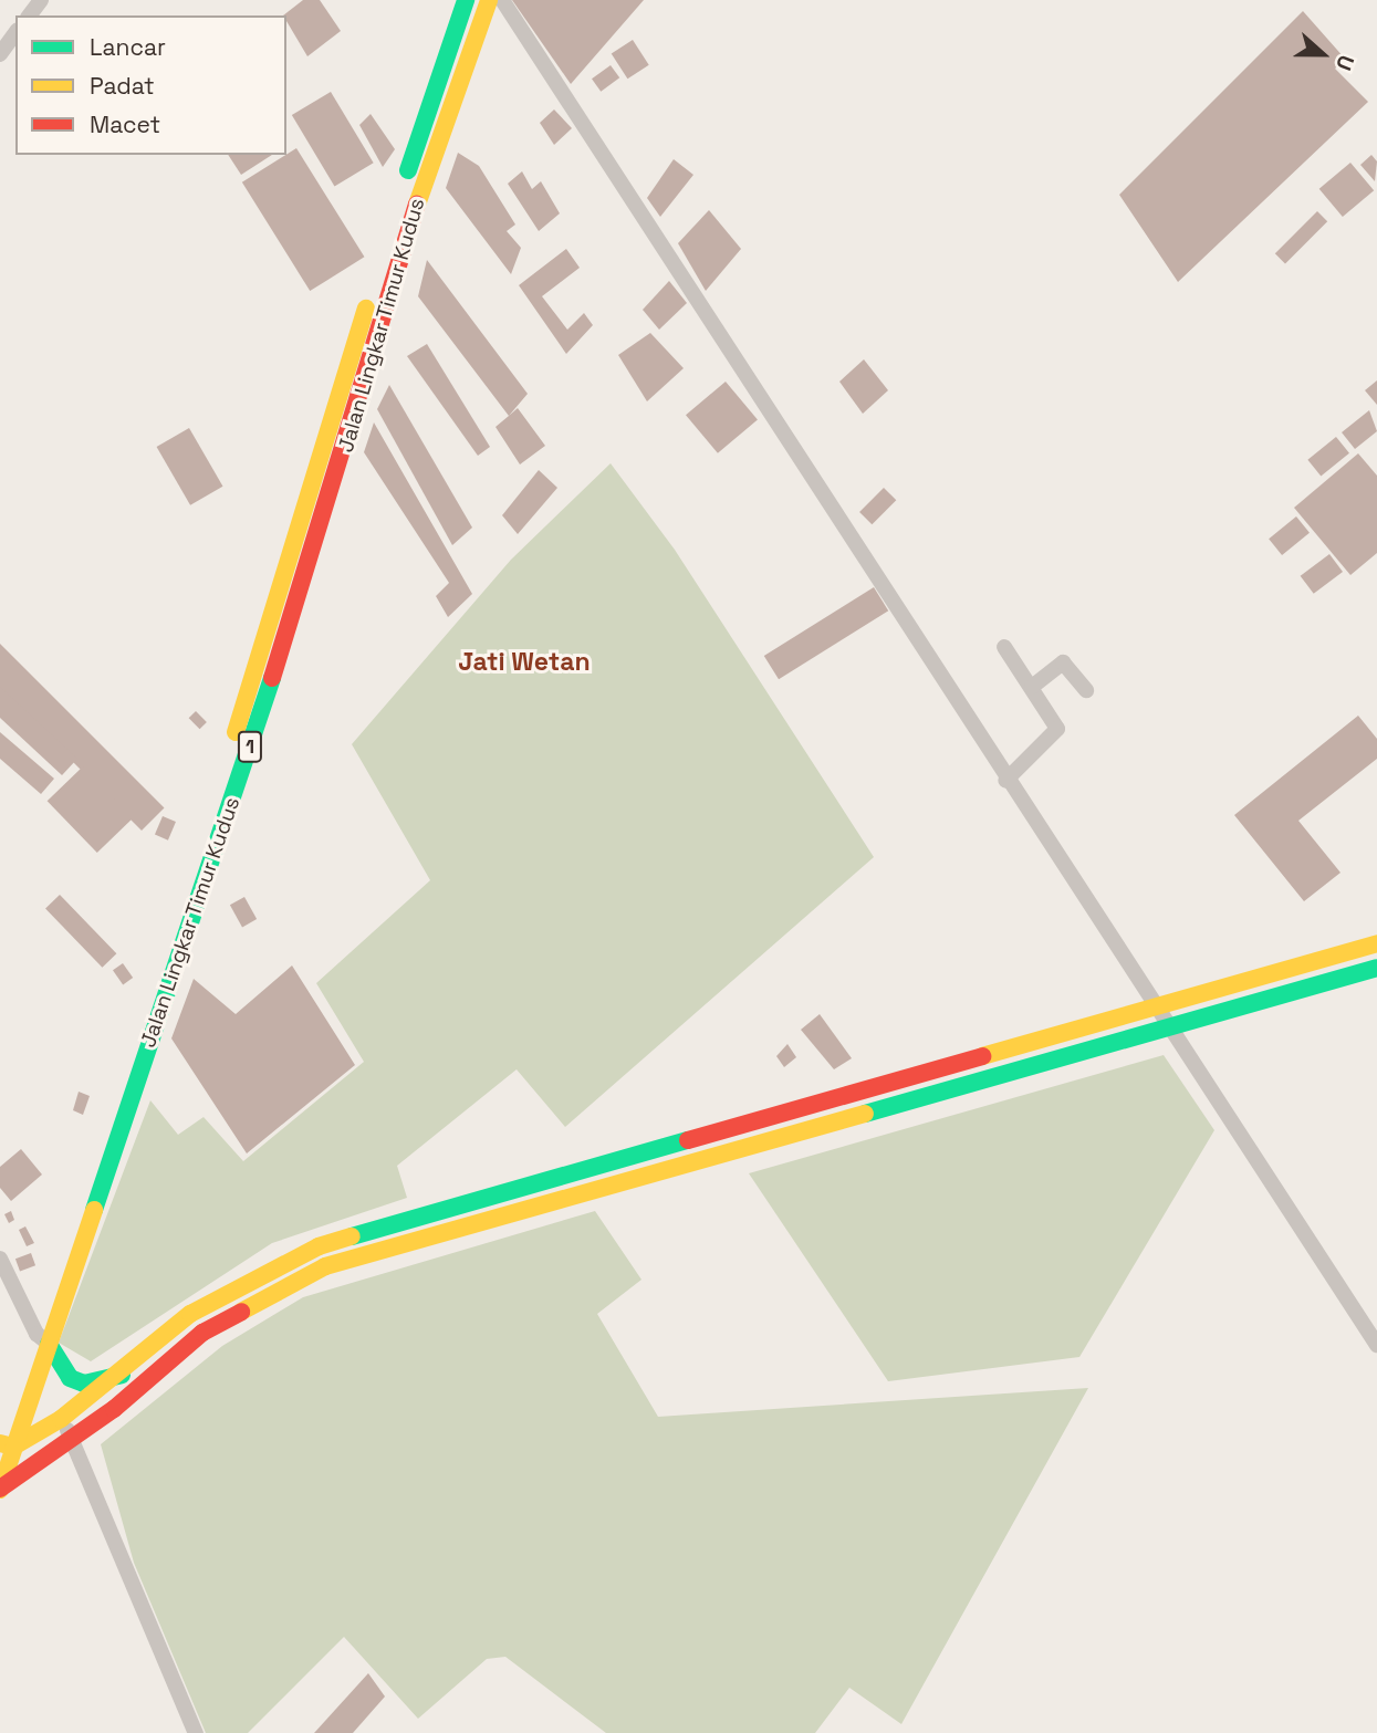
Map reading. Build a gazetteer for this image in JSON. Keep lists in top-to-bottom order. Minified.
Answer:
{"streets":{"main road":["Jalan Lingkar Timur Kudus","1"]},"districts":["Jati Wetan"],"legend":["Lancar","Padat","Macet"],"north":"right"}
